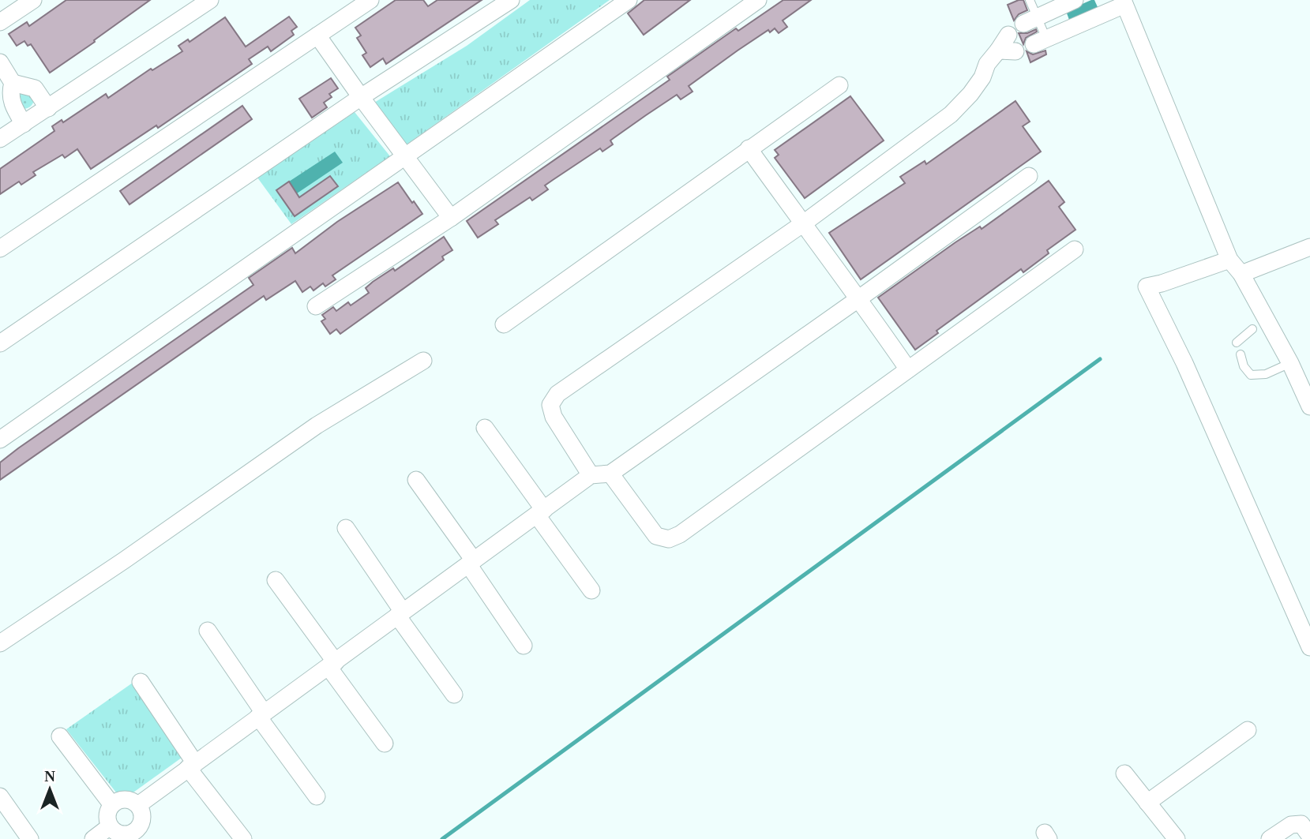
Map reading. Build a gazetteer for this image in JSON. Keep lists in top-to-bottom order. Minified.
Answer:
{"north":"top"}
